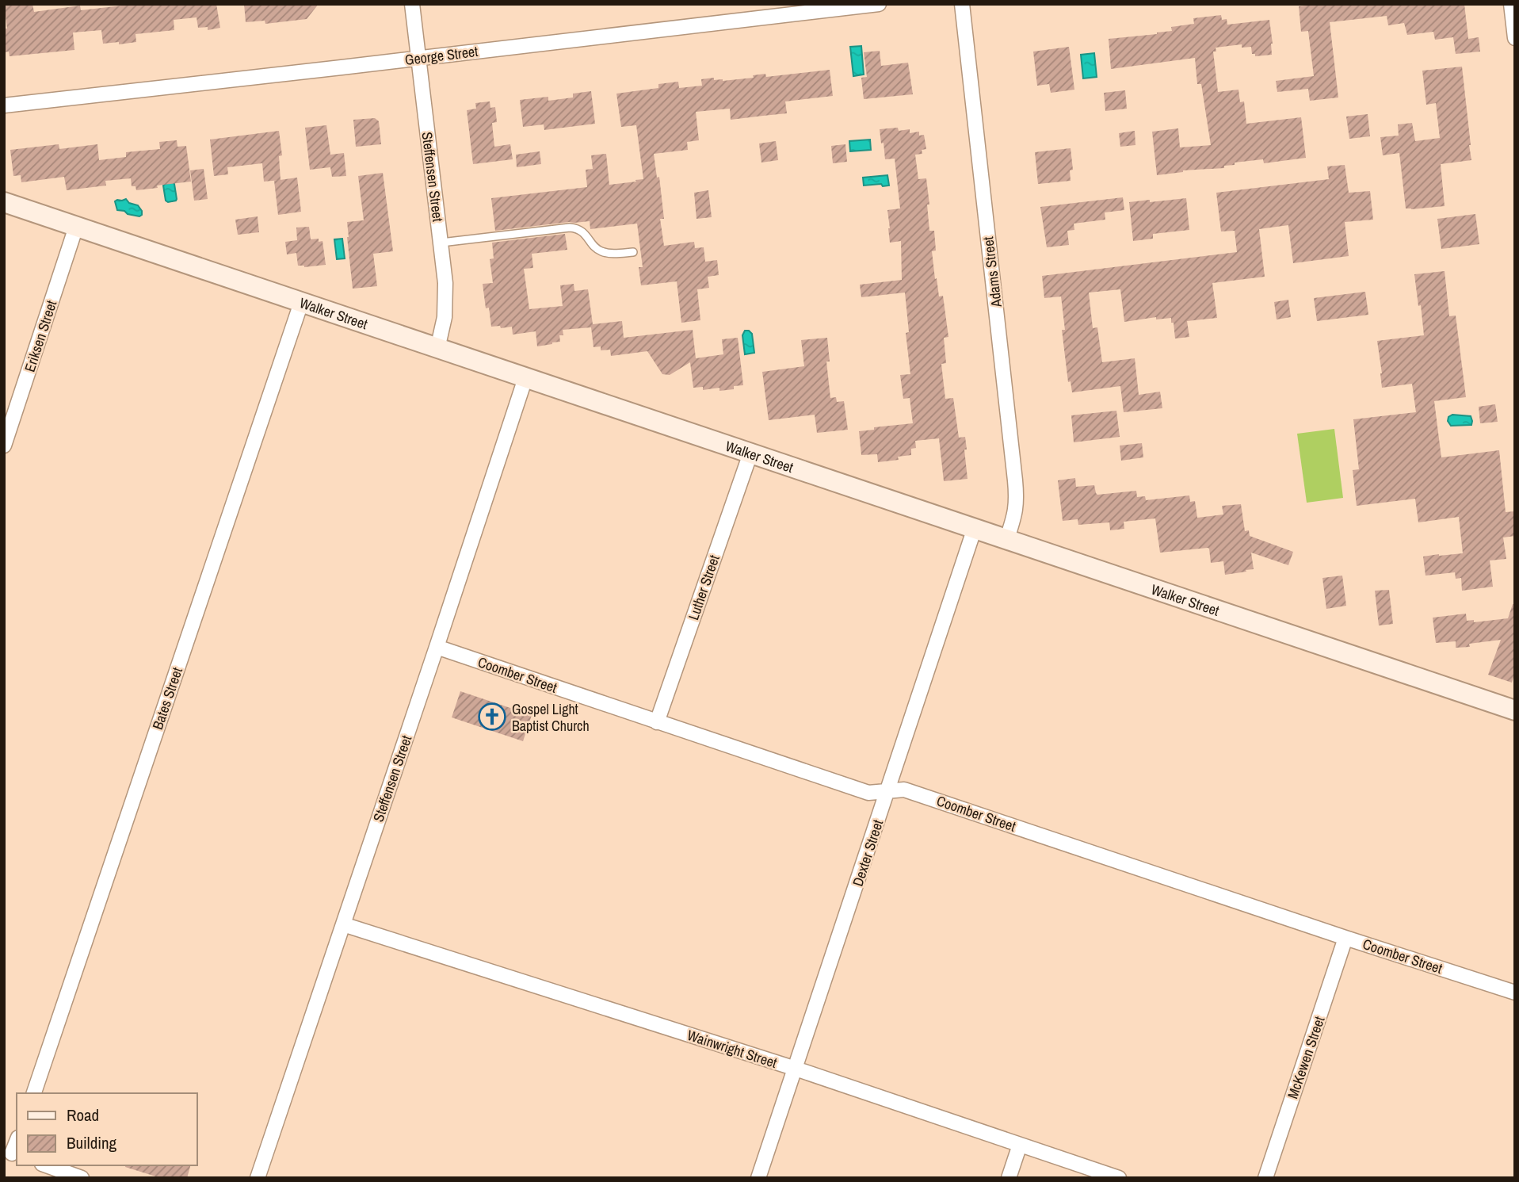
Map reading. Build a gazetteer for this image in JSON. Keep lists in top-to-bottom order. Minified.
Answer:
{"streets":{"main road":["Walker Street"],"street":["George Street","Steffensen Street","Adams Street","Eriksen Street","Luther Street","Coomber Street","Bates Street","Dexter Street","Wainwright Street","McKewen Street"]},"crossings":[["George Street","Steffensen Street"],["Steffensen Street","Walker Street"],["Steffensen Street","Coomber Street"],["Steffensen Street","Wainwright Street"],["Adams Street","Walker Street"],["Walker Street","Eriksen Street"],["Walker Street","Luther Street"],["Walker Street","Bates Street"],["Walker Street","Dexter Street"],["Luther Street","Coomber Street"],["Coomber Street","Dexter Street"],["Coomber Street","McKewen Street"],["Dexter Street","Wainwright Street"]],"places":{"church":["Gospel Light Baptist Church"]},"legend":["Road","Building"]}
